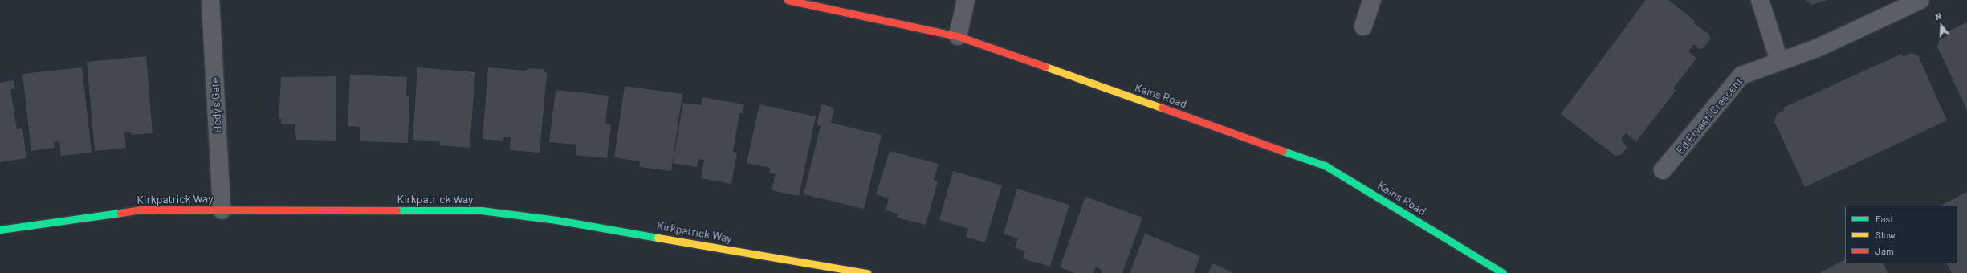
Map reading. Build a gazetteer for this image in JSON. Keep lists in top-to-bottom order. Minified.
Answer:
{"streets":{"street":["Kains Road","Hedy's Gate","Ed Ervasti Crescent","Kirkpatrick Way"]},"crossings":[["Hedy's Gate","Kirkpatrick Way"]],"legend":["Fast","Slow","Jam"],"north":"top"}
